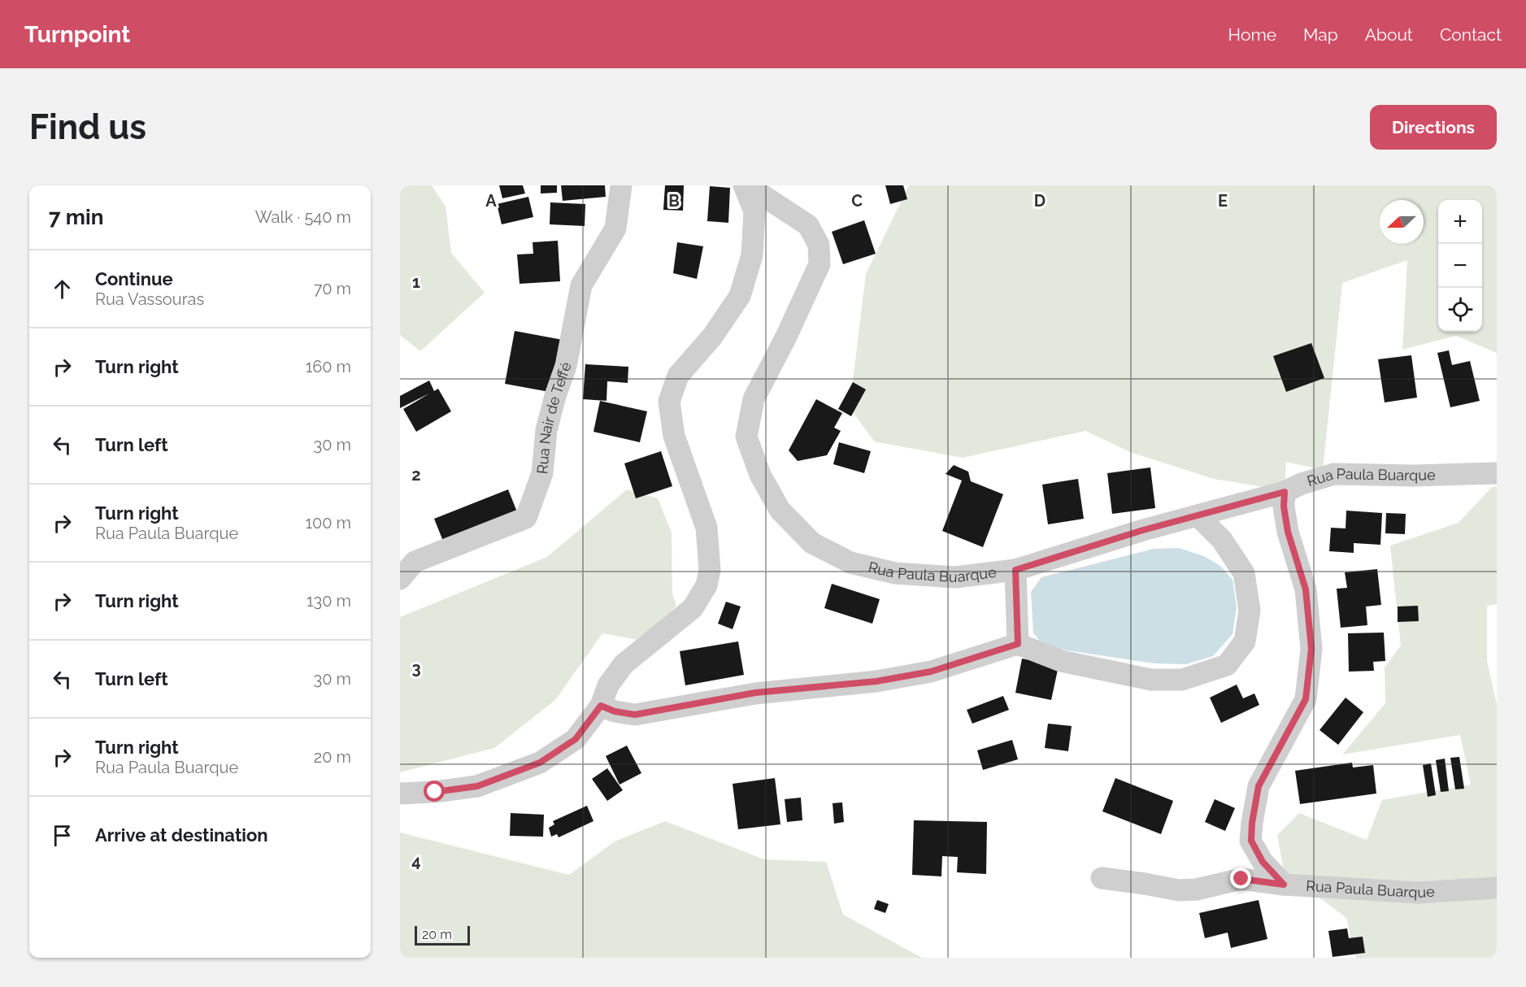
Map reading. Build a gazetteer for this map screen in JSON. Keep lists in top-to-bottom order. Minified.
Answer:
{"streets":{"street":["Rua Nair de Teffé","Rua Paula Buarque"]},"scale_bar":"20 m","north":"left","page":{"header":"Turnpoint","nav":["Home","Map","About","Contact"],"buttons":"Directions","title":"Find us","heading":["7 min","Walk · 540 m"],"map_buttons":["+","−"],"list":[["Continue","Rua Vassouras","70 m"],["Turn right","160 m"],["Turn left","30 m"],["Turn right","Rua Paula Buarque","100 m"],["Turn right","130 m"],["Turn left","30 m"],["Turn right","Rua Paula Buarque","20 m"],"Arrive at destination"],"scale":"20 m"},"grid":{"columns":["A","B","C","D","E"],"rows":["1","2","3","4"]}}
